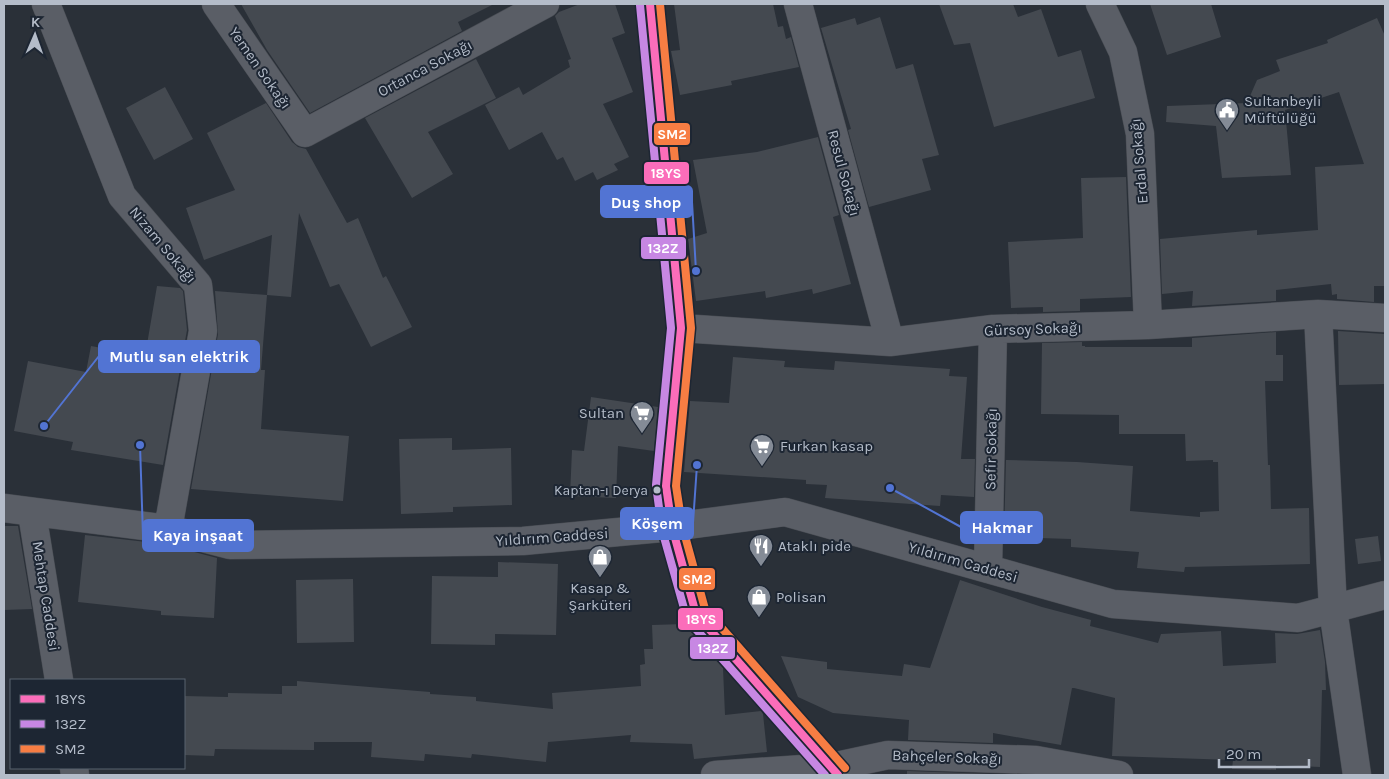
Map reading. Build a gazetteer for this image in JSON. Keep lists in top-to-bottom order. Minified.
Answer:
{"streets":{"street":["Yemen Sokağı","Ortanca Sokağı","Erdal Sokağı","Resul Sokağı","Nizam Sokağı","Gürsoy Sokağı","Sefir Sokağı","Yıldırım Caddesi","Mehtap Caddesi","Bahçeler Sokağı"]},"crossings":[["Yemen Sokağı","Ortanca Sokağı"],["Erdal Sokağı","Gürsoy Sokağı"],["Resul Sokağı","Gürsoy Sokağı"],["Nizam Sokağı","Yıldırım Caddesi"],["Gürsoy Sokağı","Sefir Sokağı"],["Sefir Sokağı","Yıldırım Caddesi"],["Yıldırım Caddesi","Mehtap Caddesi"]],"places":{"public building":["Sultanbeyli Müftülüğü"],"other":["Duş shop","Mutlu san elektrik","Kaya inşaat","Köşem","Hakmar","Kaptan-ı Derya"],"supermarket":["Sultan","Furkan kasap"],"restaurant":["Ataklı pide"],"shop":["Kasap & Şarküteri","Polisan"]},"lines":["transit line 18YS","transit line SM2","transit line 132Z"],"legend":["18YS","132Z","SM2"],"scale_bar":"20 m","north":"top"}
